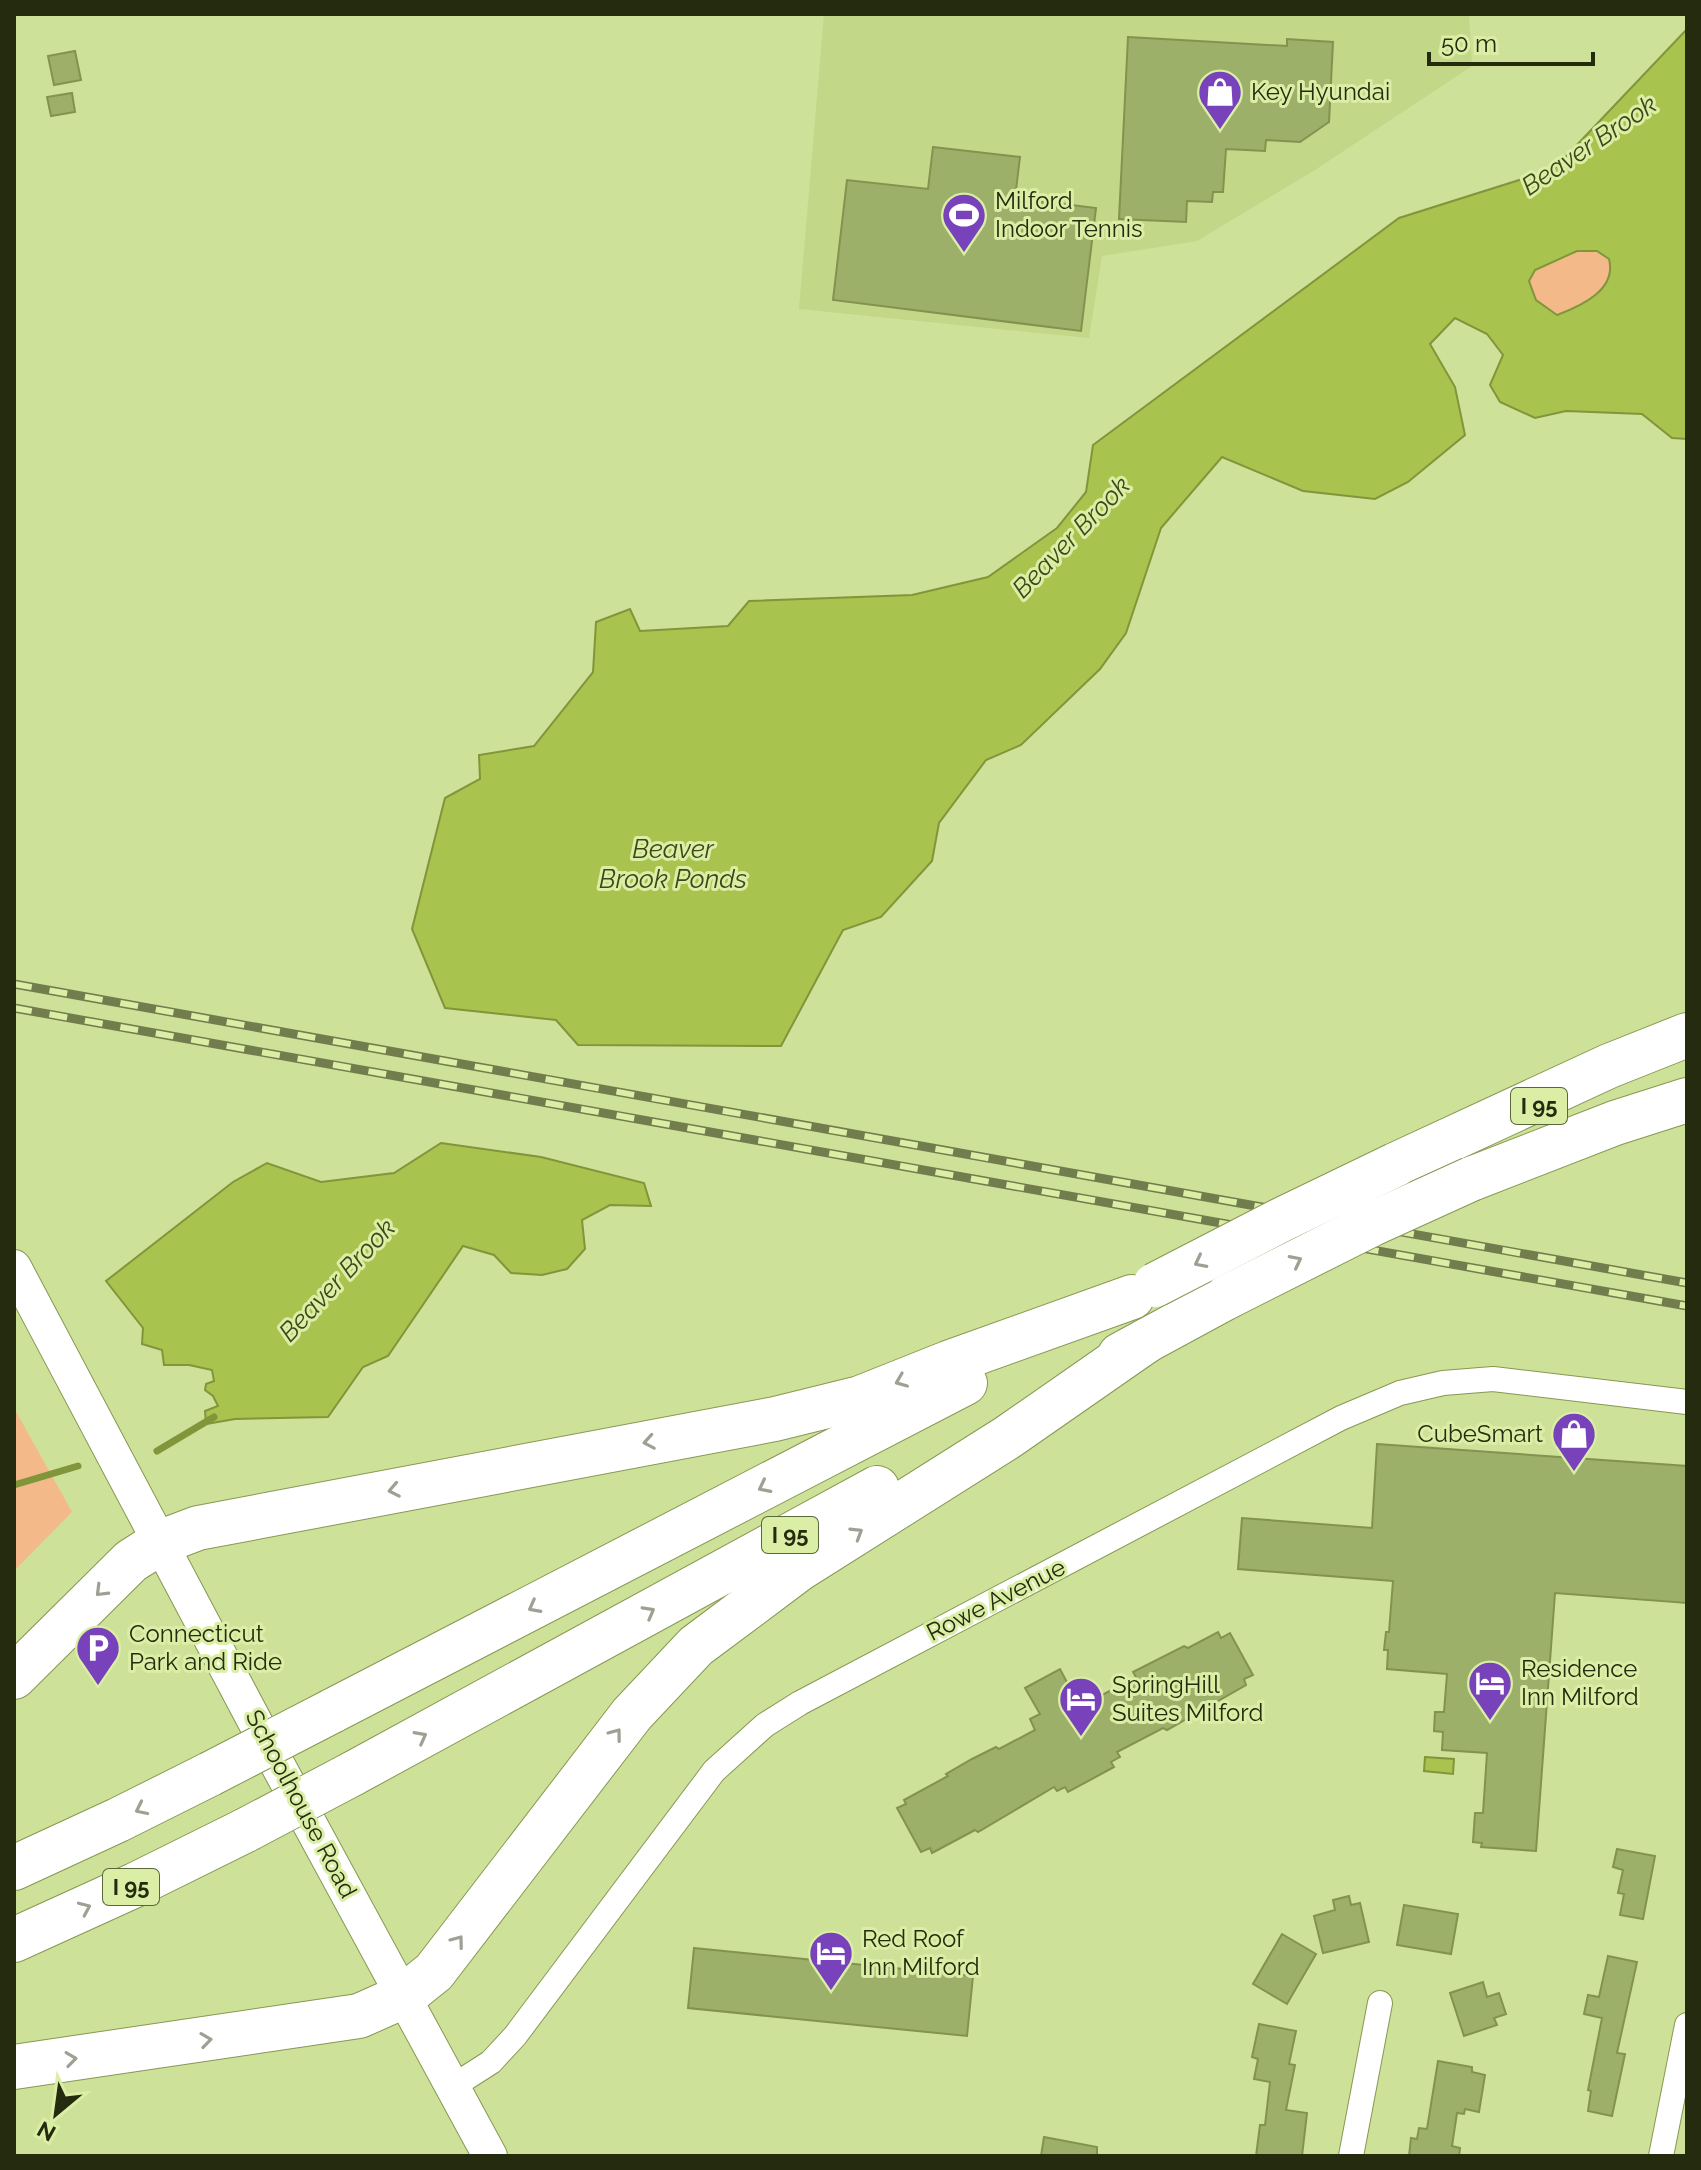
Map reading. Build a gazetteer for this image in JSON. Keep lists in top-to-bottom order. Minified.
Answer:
{"streets":{"highway":["I 95"],"main road":["Schoolhouse Road"],"street":["Rowe Avenue"]},"crossings":[["Rowe Avenue","Schoolhouse Road"]],"water":["Beaver Brook","Beaver Brook Ponds"],"places":{"shop":["Key Hyundai","CubeSmart"],"sports":["Milford Indoor Tennis"],"parking":["Connecticut Park and Ride"],"hotel":["Residence Inn Milford","SpringHill Suites Milford","Red Roof Inn Milford"]},"scale_bar":"50 m","north":"bottom left"}
